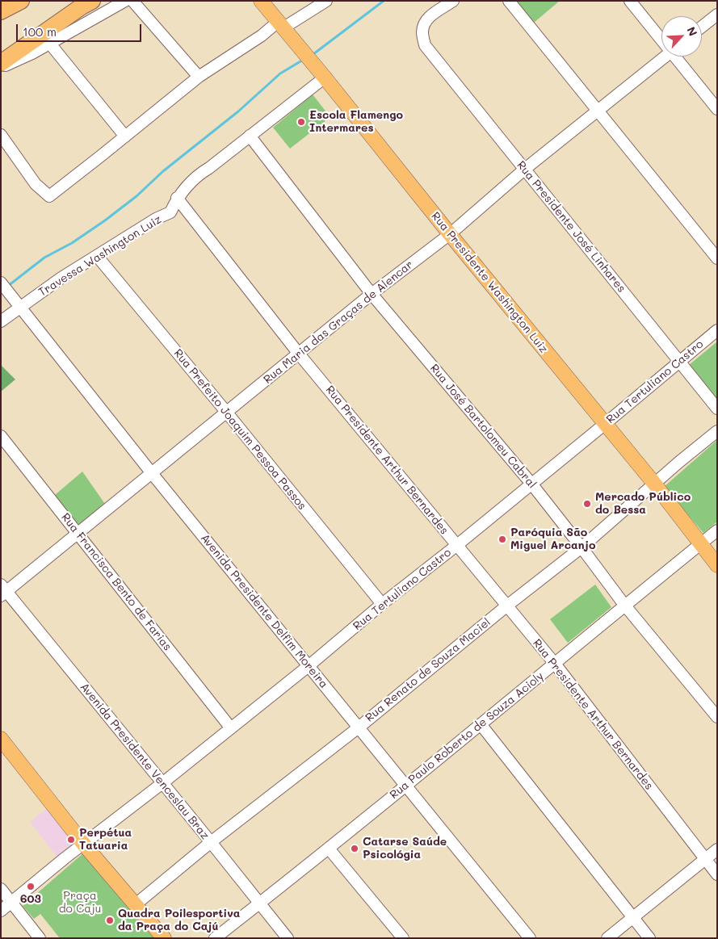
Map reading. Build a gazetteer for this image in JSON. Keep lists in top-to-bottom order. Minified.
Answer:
{"streets":{"main road":["Rua Presidente Washington Luiz"],"street":["Rua Presidente José Linhares","Travessa Washington Luiz","Rua Maria das Graças de Alencar","Rua Tertuliano Castro","Rua José Bartolomeu Cabral","Rua Prefeito Joaquim Pessoa Passos","Rua Presidente Arthur Bernardes","Rua Francisca Bento de Farias","Avenida Presidente Delfim Moreira","Rua Renato de Souza Maciel","Rua Paulo Roberto de Souza Acioly","Avenida Presidente Venceslau Braz"]},"crossings":[["Rua Presidente José Linhares","Rua Maria das Graças de Alencar"],["Rua Presidente José Linhares","Rua Tertuliano Castro"],["Travessa Washington Luiz","Rua Presidente Washington Luiz"],["Travessa Washington Luiz","Rua José Bartolomeu Cabral"],["Travessa Washington Luiz","Rua Prefeito Joaquim Pessoa Passos"],["Travessa Washington Luiz","Rua Presidente Arthur Bernardes"],["Travessa Washington Luiz","Avenida Presidente Delfim Moreira"],["Rua Presidente Washington Luiz","Rua Maria das Graças de Alencar"],["Rua Presidente Washington Luiz","Rua Tertuliano Castro"],["Rua Presidente Washington Luiz","Rua Renato de Souza Maciel"],["Rua Presidente Washington Luiz","Rua Paulo Roberto de Souza Acioly"],["Rua Maria das Graças de Alencar","Rua José Bartolomeu Cabral"],["Rua Maria das Graças de Alencar","Rua Prefeito Joaquim Pessoa Passos"],["Rua Maria das Graças de Alencar","Rua Presidente Arthur Bernardes"],["Rua Maria das Graças de Alencar","Rua Francisca Bento de Farias"],["Rua Maria das Graças de Alencar","Avenida Presidente Delfim Moreira"],["Rua Maria das Graças de Alencar","Avenida Presidente Venceslau Braz"],["Rua Tertuliano Castro","Rua José Bartolomeu Cabral"],["Rua Tertuliano Castro","Rua Prefeito Joaquim Pessoa Passos"],["Rua Tertuliano Castro","Rua Presidente Arthur Bernardes"],["Rua Tertuliano Castro","Rua Francisca Bento de Farias"],["Rua Tertuliano Castro","Avenida Presidente Delfim Moreira"],["Rua Tertuliano Castro","Avenida Presidente Venceslau Braz"],["Rua José Bartolomeu Cabral","Rua Renato de Souza Maciel"],["Rua José Bartolomeu Cabral","Rua Paulo Roberto de Souza Acioly"],["Rua Presidente Arthur Bernardes","Rua Renato de Souza Maciel"],["Rua Presidente Arthur Bernardes","Rua Paulo Roberto de Souza Acioly"],["Avenida Presidente Delfim Moreira","Rua Renato de Souza Maciel"],["Avenida Presidente Delfim Moreira","Rua Paulo Roberto de Souza Acioly"],["Rua Renato de Souza Maciel","Avenida Presidente Venceslau Braz"],["Rua Paulo Roberto de Souza Acioly","Avenida Presidente Venceslau Braz"]],"parks":["Praça do Caju"],"places":["Escola Flamengo Intermares","Mercado Público do Bessa","Paróquia São Miguel Arcanjo","Perpétua Tatuaria","Catarse Saúde Psicológia","603","Quadra Poilesportiva da Praça do Cajú"],"scale_bar":"100 m","north":"top right"}
